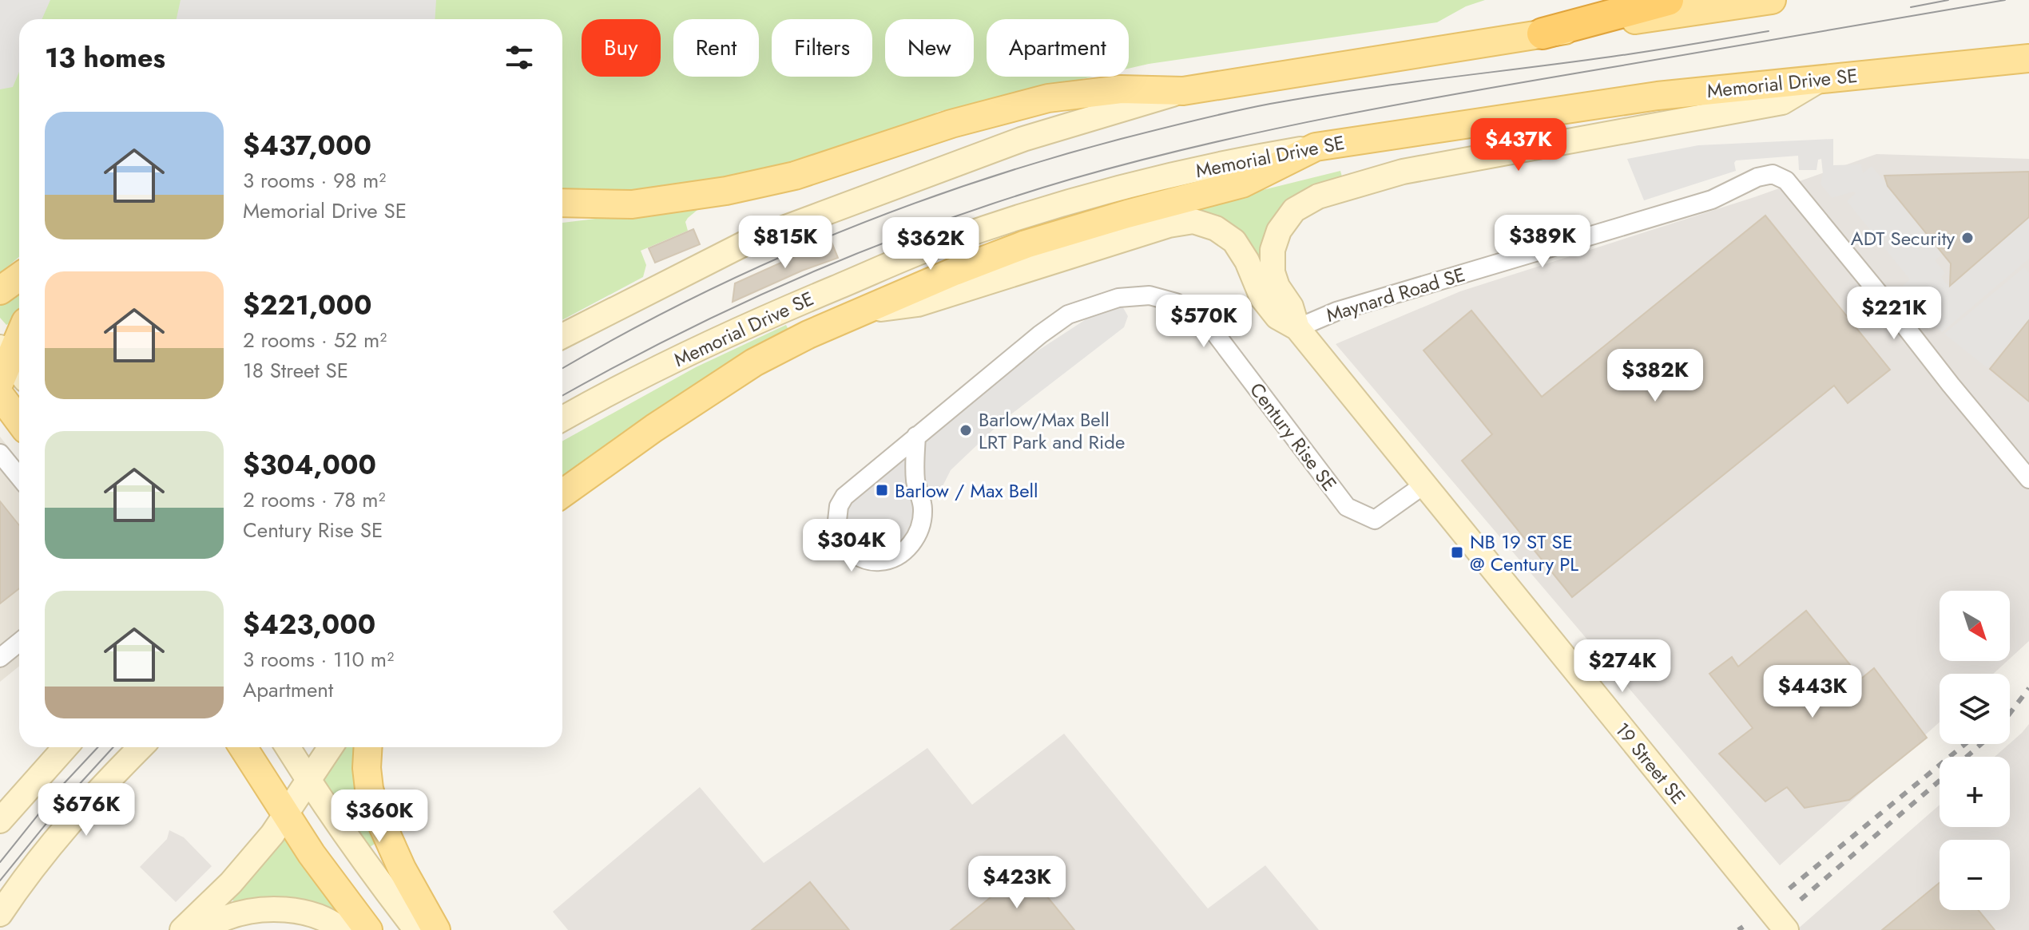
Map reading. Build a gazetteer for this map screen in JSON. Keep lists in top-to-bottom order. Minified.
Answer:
{"streets":{"main road":["Memorial Drive SE","19 Street SE"],"street":["Maynard Road SE","Century Rise SE"]},"crossings":[["Maynard Road SE","19 Street SE"],["Century Rise SE","19 Street SE"]],"places":{"other":["ADT Security","Barlow/Max Bell LRT Park and Ride"],"transit":["Barlow / Max Bell","NB 19 ST SE @ Century PL"]},"north":"bottom right","page":{"chip":["Buy","Rent","Filters","New","Apartment"],"heading":"13 homes","list":[{"name":"$437,000","note":"3 rooms · 98 m² · Memorial Drive SE"},{"name":"$221,000","note":"2 rooms · 52 m² · 18 Street SE"},{"name":"$304,000","note":"2 rooms · 78 m² · Century Rise SE"},{"name":"$423,000","note":"3 rooms · 110 m² · Apartment"}],"price":["$437K","$389K","$815K","$362K","$221K","$570K","$382K","$304K","$274K","$443K","$676K","$360K","$423K"],"map_buttons":["+","−"]}}
